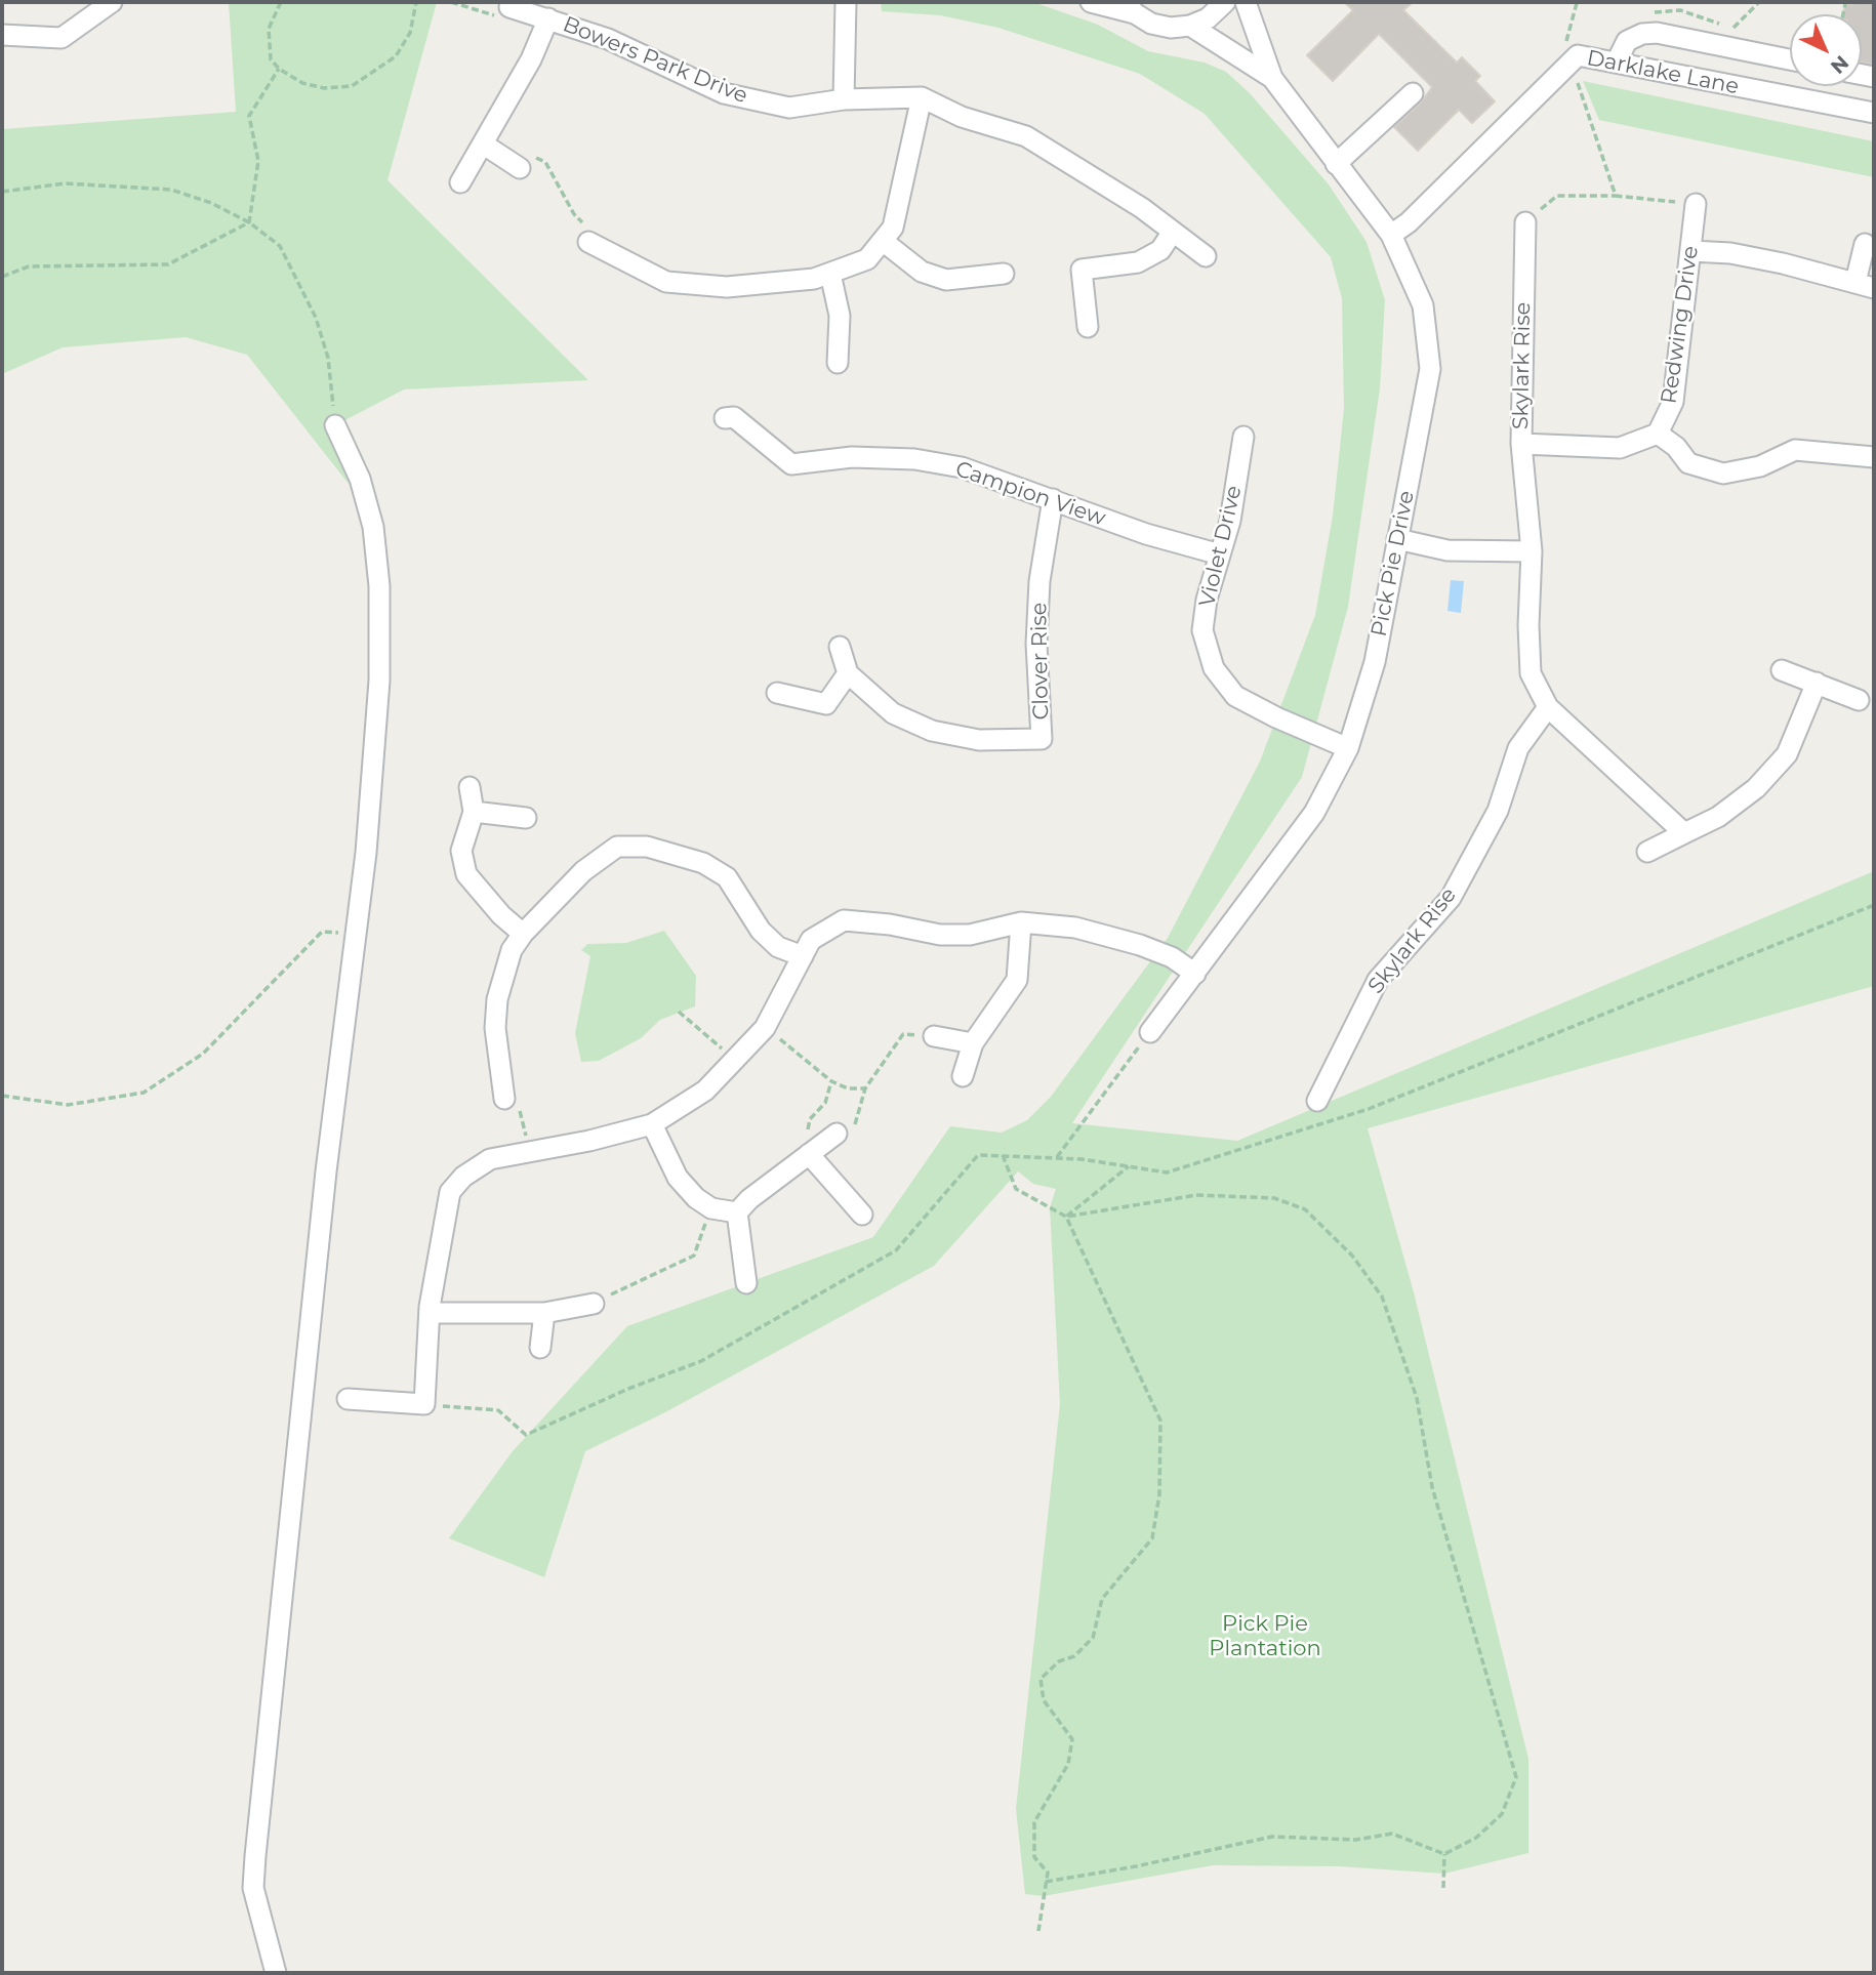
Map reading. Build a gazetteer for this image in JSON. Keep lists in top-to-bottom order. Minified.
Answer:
{"streets":{"street":["Bowers Park Drive","Darklake Lane","Redwing Drive","Skylark Rise","Campion View","Violet Drive","Pick Pie Drive","Clover Rise"]},"crossings":[["Darklake Lane","Pick Pie Drive"],["Redwing Drive","Skylark Rise"],["Campion View","Violet Drive"],["Campion View","Clover Rise"],["Violet Drive","Pick Pie Drive"]],"parks":["Pick Pie Plantation"],"north":"bottom right"}
